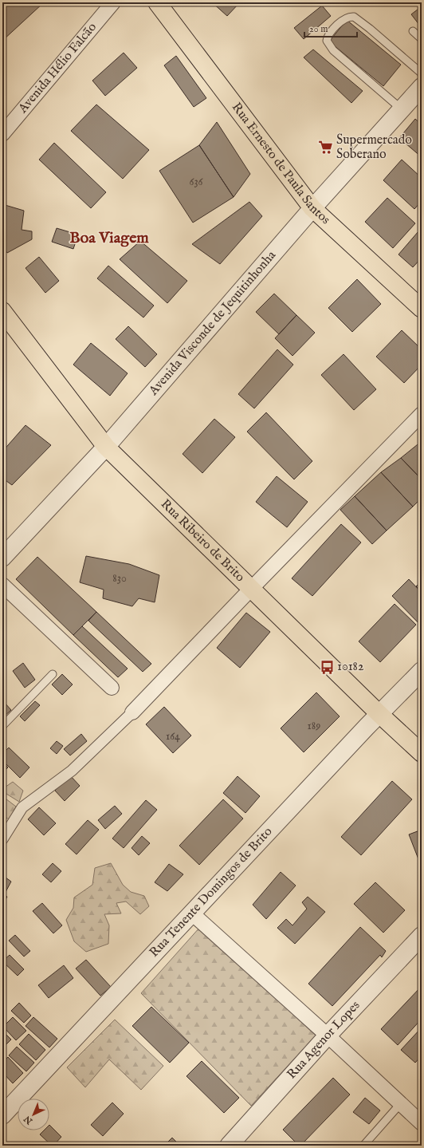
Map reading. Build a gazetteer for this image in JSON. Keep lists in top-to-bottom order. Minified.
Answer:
{"streets":{"main road":["Rua Ernesto de Paula Santos","Rua Ribeiro de Brito"],"street":["Avenida Hélio Falcão","Avenida Visconde de Jequitinhonha","Rua Tenente Domingos de Brito","Rua Agenor Lopes"]},"crossings":[["Rua Ernesto de Paula Santos","Avenida Visconde de Jequitinhonha"],["Avenida Visconde de Jequitinhonha","Rua Ribeiro de Brito"],["Rua Ribeiro de Brito","Rua Tenente Domingos de Brito"]],"districts":["Boa Viagem"],"places":{"supermarket":["Supermercado Soberano"],"bus stop":["10182"]},"house_numbers":["636","830","189","164"],"scale_bar":"20 m","north":"bottom left"}
